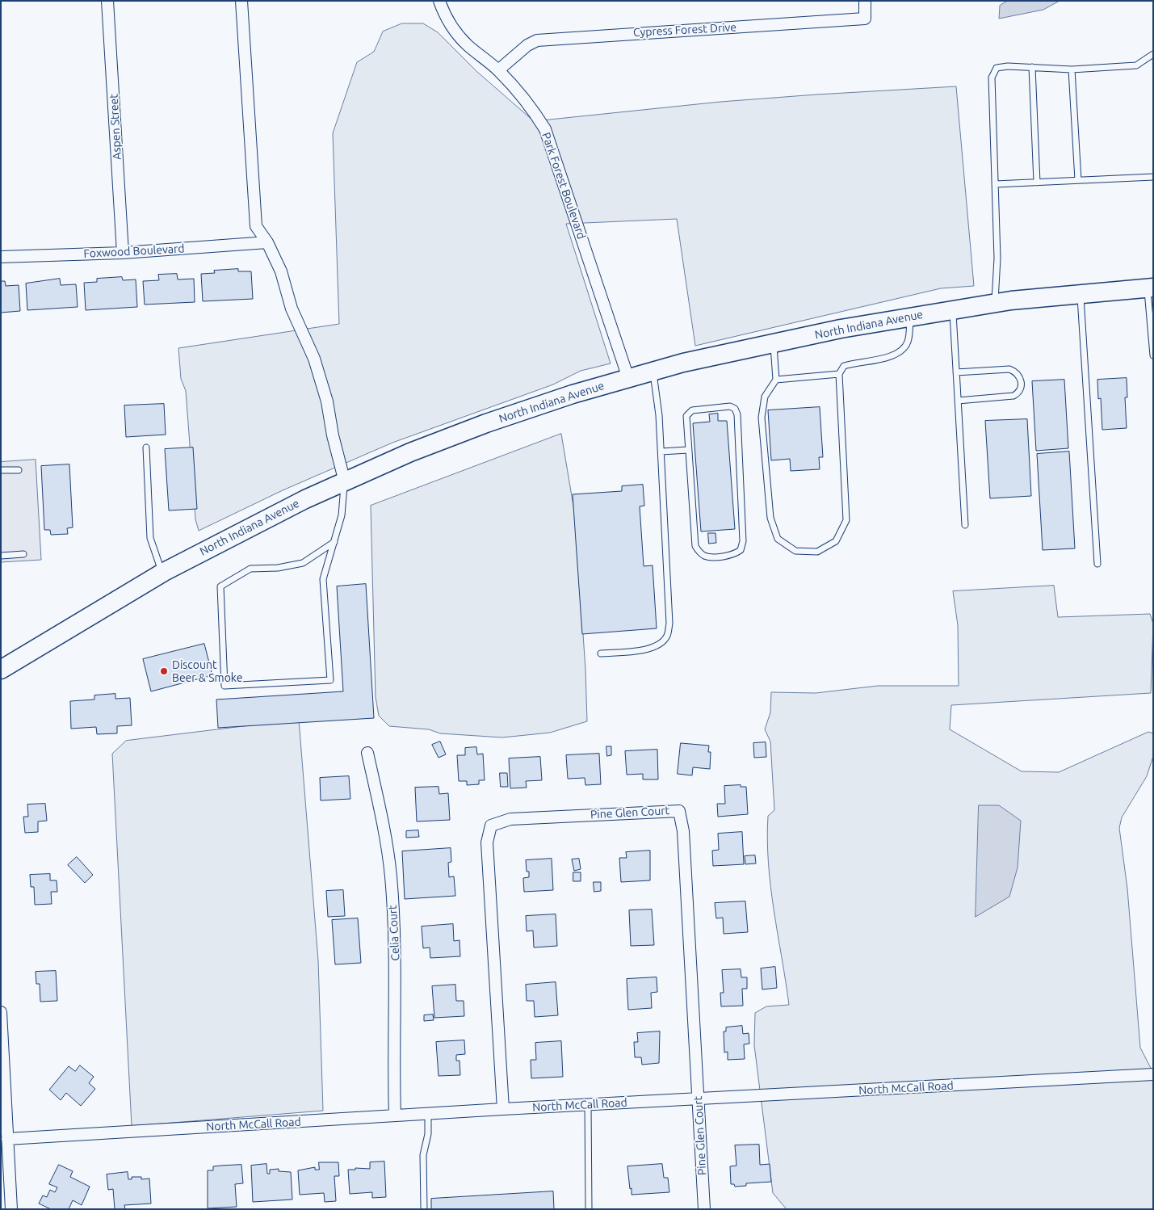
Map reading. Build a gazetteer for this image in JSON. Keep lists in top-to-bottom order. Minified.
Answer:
{"streets":{"main road":["North Indiana Avenue"],"street":["Cypress Forest Drive","Aspen Street","Park Forest Boulevard","Foxwood Boulevard","Pine Glen Court","Celia Court","North McCall Road"]},"crossings":[["Cypress Forest Drive","Park Forest Boulevard"],["Aspen Street","Foxwood Boulevard"],["Park Forest Boulevard","North Indiana Avenue"],["Pine Glen Court","North McCall Road"],["Celia Court","North McCall Road"]],"places":["Discount Beer & Smoke"]}
